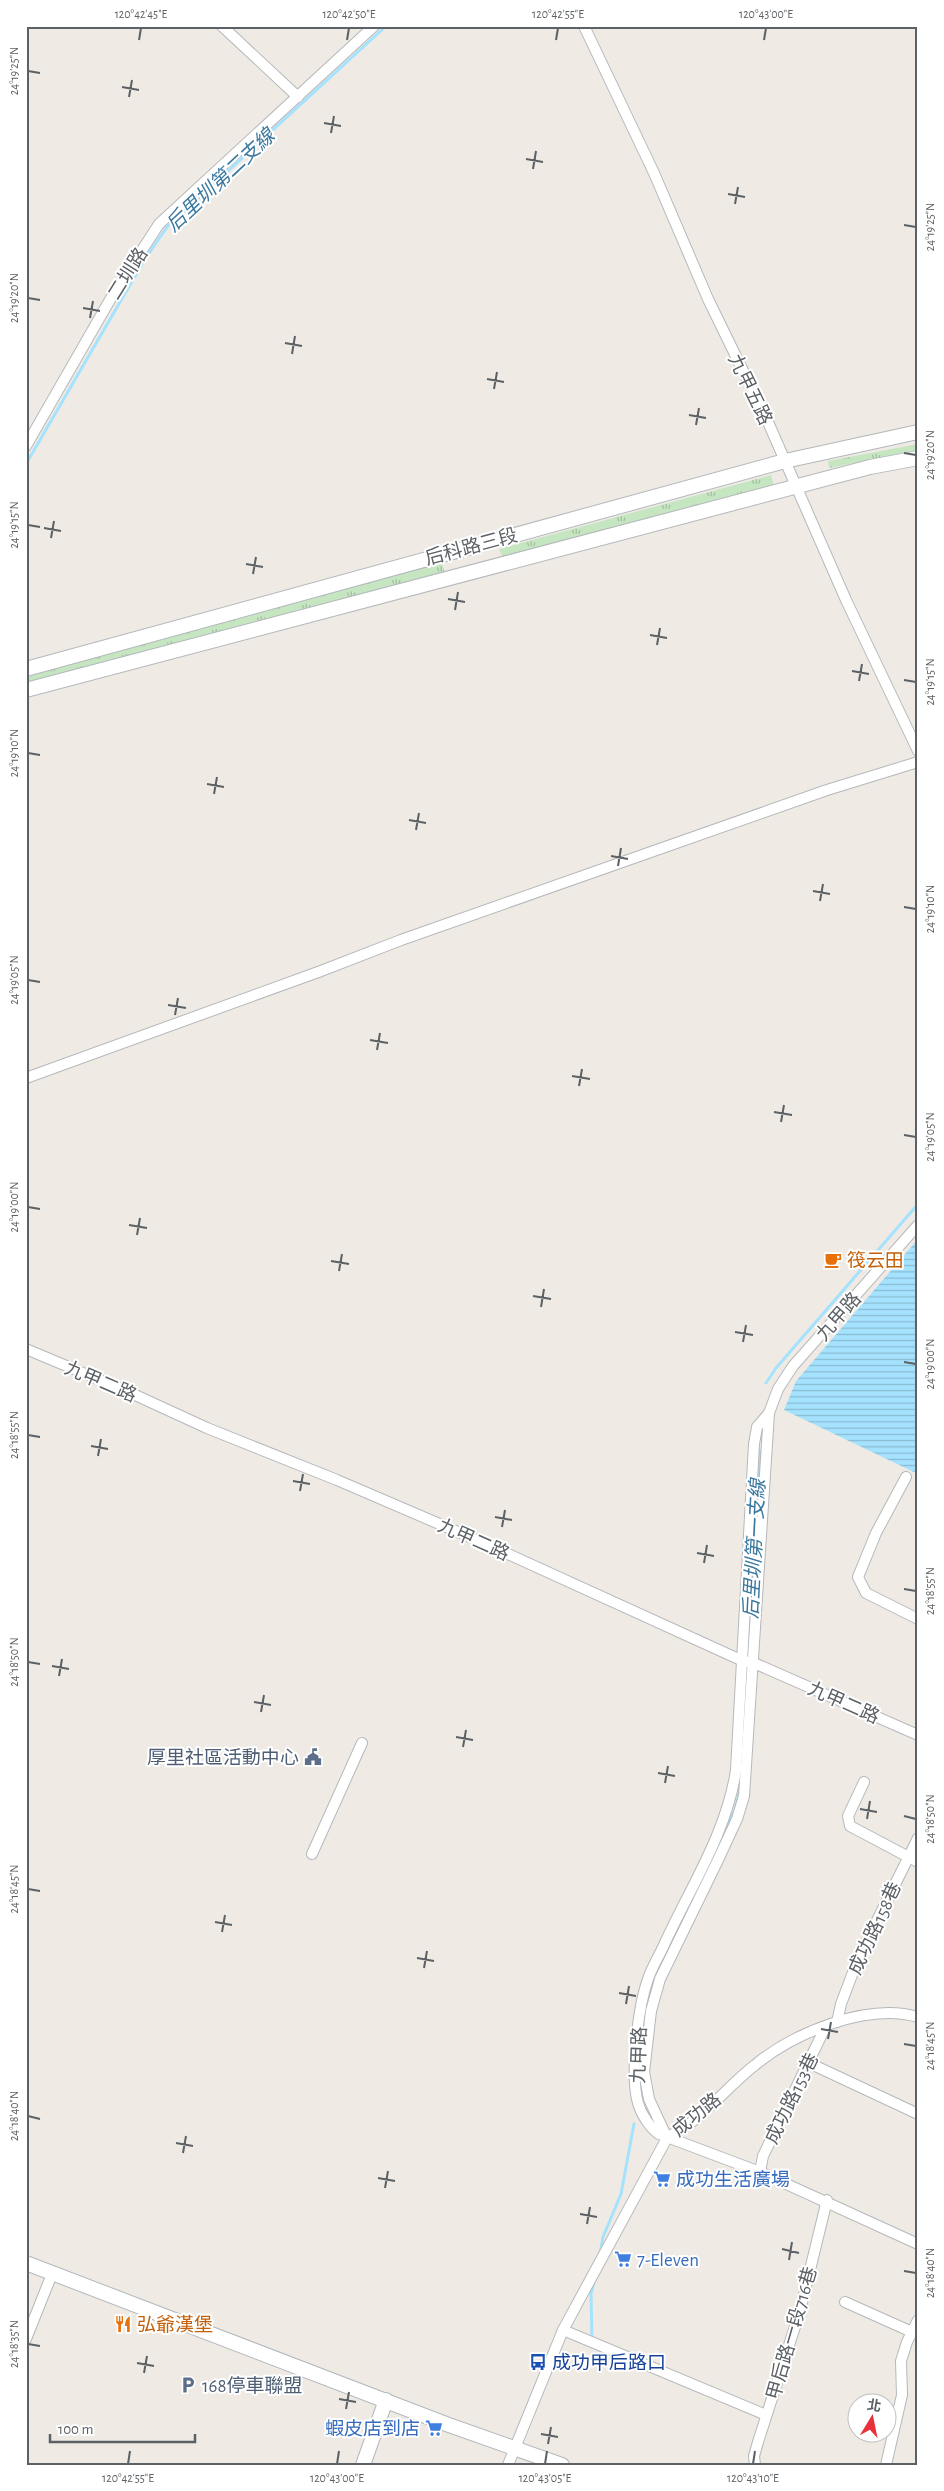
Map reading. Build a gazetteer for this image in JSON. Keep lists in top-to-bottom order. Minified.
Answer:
{"streets":{"street":["二圳路","九甲五路","后科路三段","九甲路","九甲二路","成功路158巷","成功路153巷","成功路","甲后路一段716巷"]},"crossings":[["九甲五路","后科路三段"],["九甲路","九甲二路"],["九甲路","成功路"],["成功路158巷","成功路"],["成功路153巷","成功路"]],"water":["后里圳第二支線","后里圳第一支線"],"places":{"cafe":["筏云田"],"public building":["厚里社區活動中心"],"supermarket":["成功生活廣場","7-Eleven","蝦皮店到店"],"restaurant":["弘爺漢堡"],"bus stop":["成功甲后路口"],"parking":["168停車聯盟"]},"scale_bar":"100 m","north":"top","coordinates":["120°42'45\"E","120°42'50\"E","120°42'55\"E","120°43'00\"E","24°19'25\"N","24°19'20\"N","24°19'15\"N","24°19'10\"N","24°19'05\"N","24°19'00\"N","24°18'55\"N","24°18'50\"N","24°18'45\"N","24°18'40\"N","24°18'35\"N","120°43'05\"E","120°43'10\"E"]}
